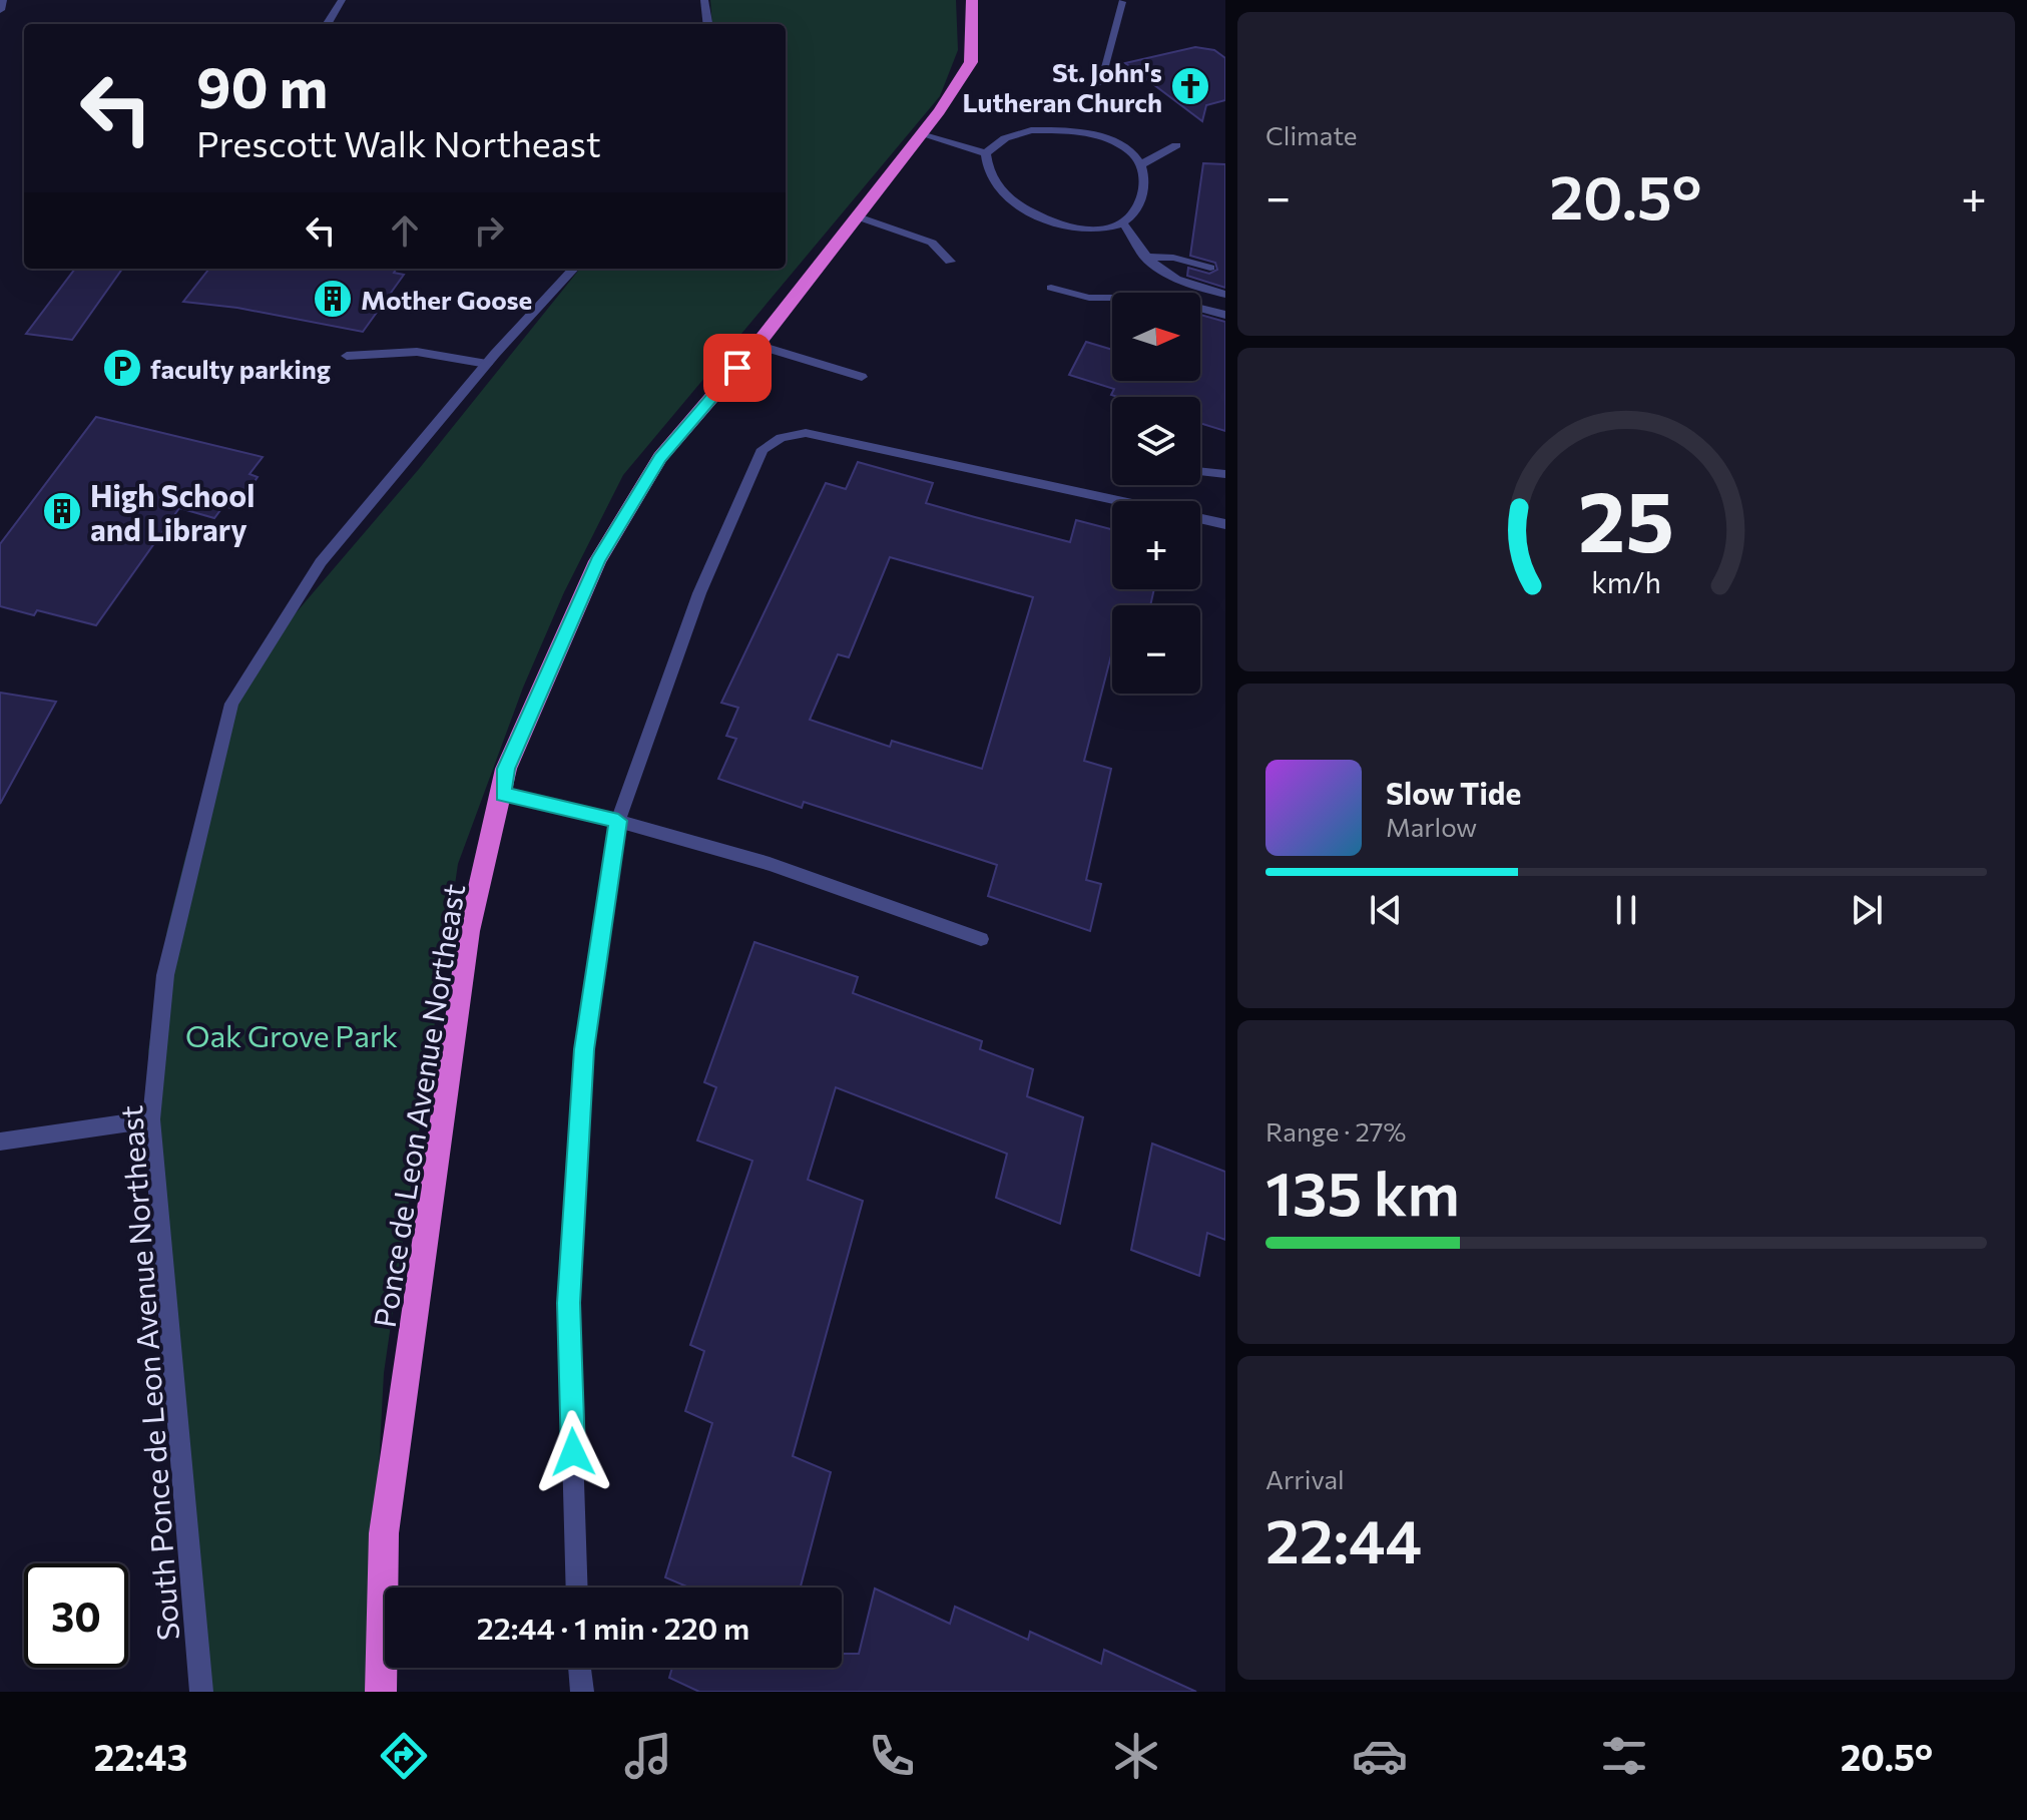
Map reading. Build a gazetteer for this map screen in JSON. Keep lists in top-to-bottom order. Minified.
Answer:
{"streets":{"highway":["Ponce de Leon Avenue Northeast"],"street":["South Ponce de Leon Avenue Northeast"]},"parks":["Oak Grove Park"],"places":{"church":["St. John's Lutheran Church"],"building":["Mother Goose","High School and Library"],"parking":["faculty parking"]},"north":"right","page":{"tile":["Climate",["Range · 27%","135 km"],["Arrival","22:44"]],"turn":["90 m","Prescott Walk Northeast"],"heat":["−","20.5°","+"],"map_buttons":["+","−"],"song":["Slow Tide","Marlow"],"limit":"30","trip":"22:44 · 1 min · 220 m","tabs":["22:43","20.5°"],"gauge":["25","km/h"]}}
